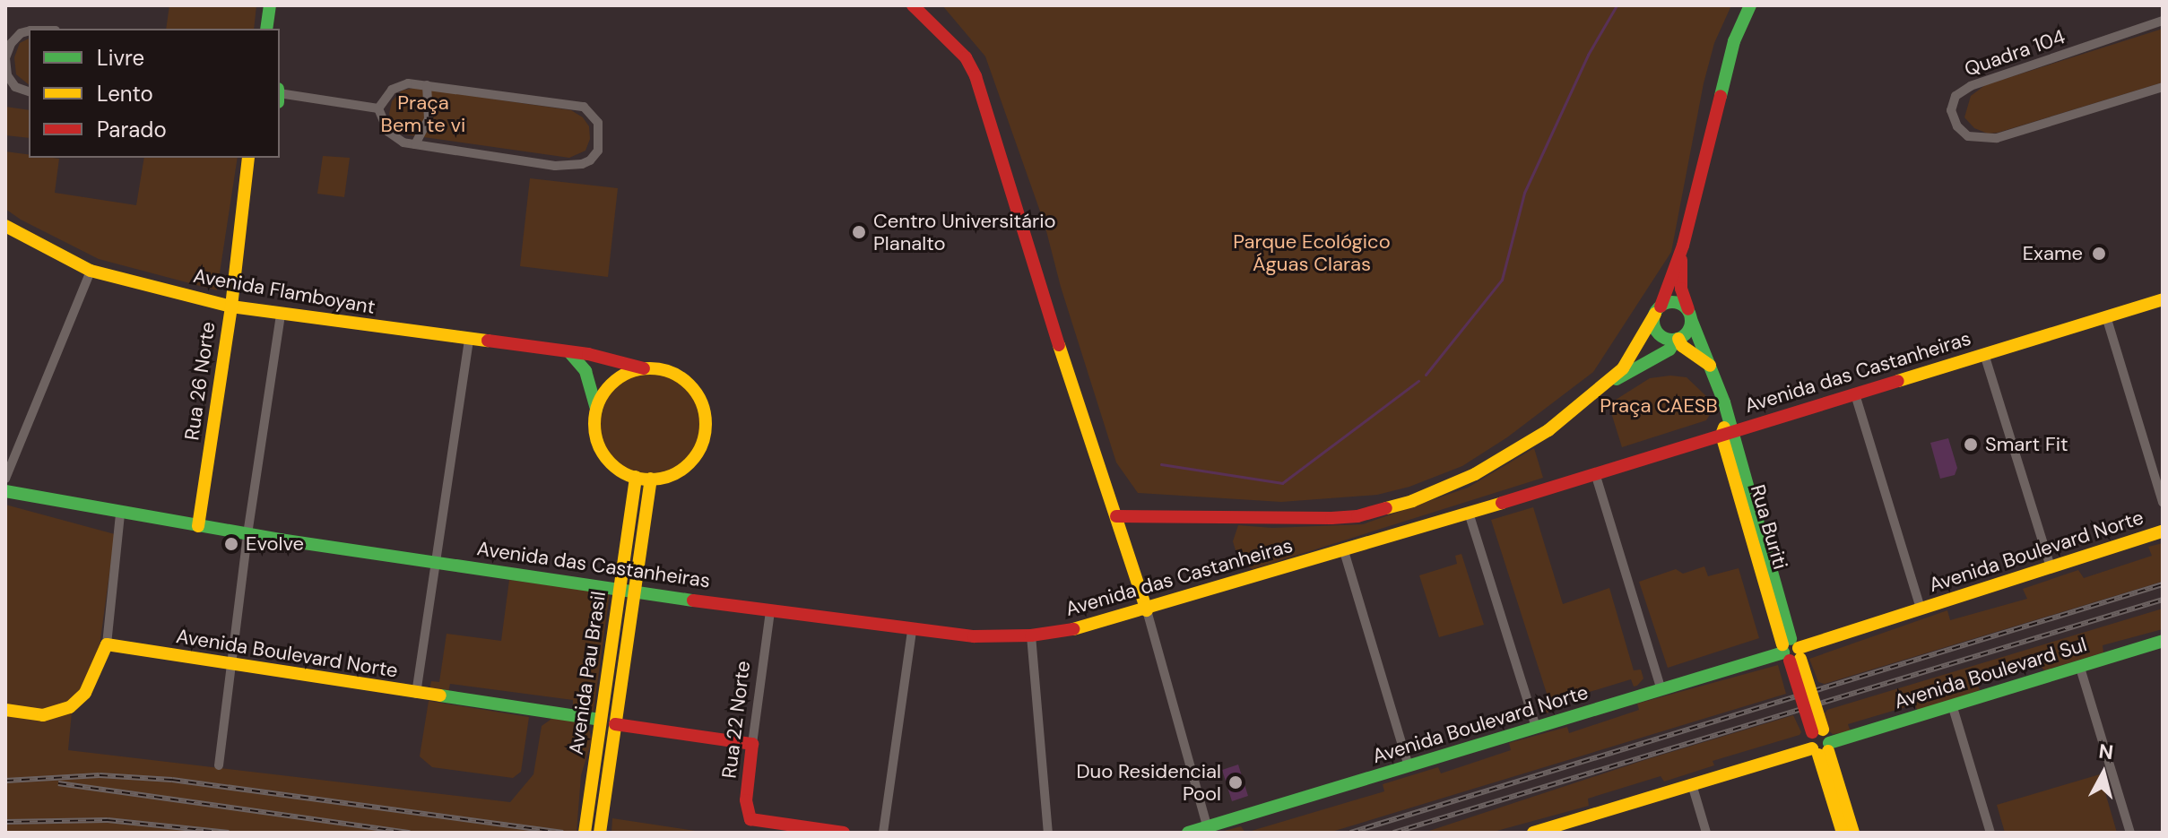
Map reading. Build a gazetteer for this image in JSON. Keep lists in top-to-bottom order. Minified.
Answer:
{"streets":{"street":["Quadra 104","Avenida Flamboyant","Avenida das Castanheiras","Rua 26 Norte","Rua Buriti","Avenida Boulevard Norte","Avenida Pau Brasil","Avenida Boulevard Sul","Rua 22 Norte"]},"crossings":[["Avenida Flamboyant","Rua 26 Norte"],["Avenida Flamboyant","Avenida Pau Brasil"],["Avenida das Castanheiras","Rua 26 Norte"],["Avenida das Castanheiras","Rua Buriti"],["Avenida das Castanheiras","Avenida Pau Brasil"],["Avenida das Castanheiras","Rua 22 Norte"],["Rua Buriti","Avenida Boulevard Norte"],["Rua Buriti","Avenida Boulevard Sul"],["Avenida Boulevard Norte","Avenida Pau Brasil"]],"parks":["Praça Bem te vi","Parque Ecológico Águas Claras","Praça CAESB"],"places":["Centro Universitário Planalto","Exame","Smart Fit","Evolve","Duo Residencial Pool"],"legend":["Livre","Lento","Parado"],"north":"top"}
